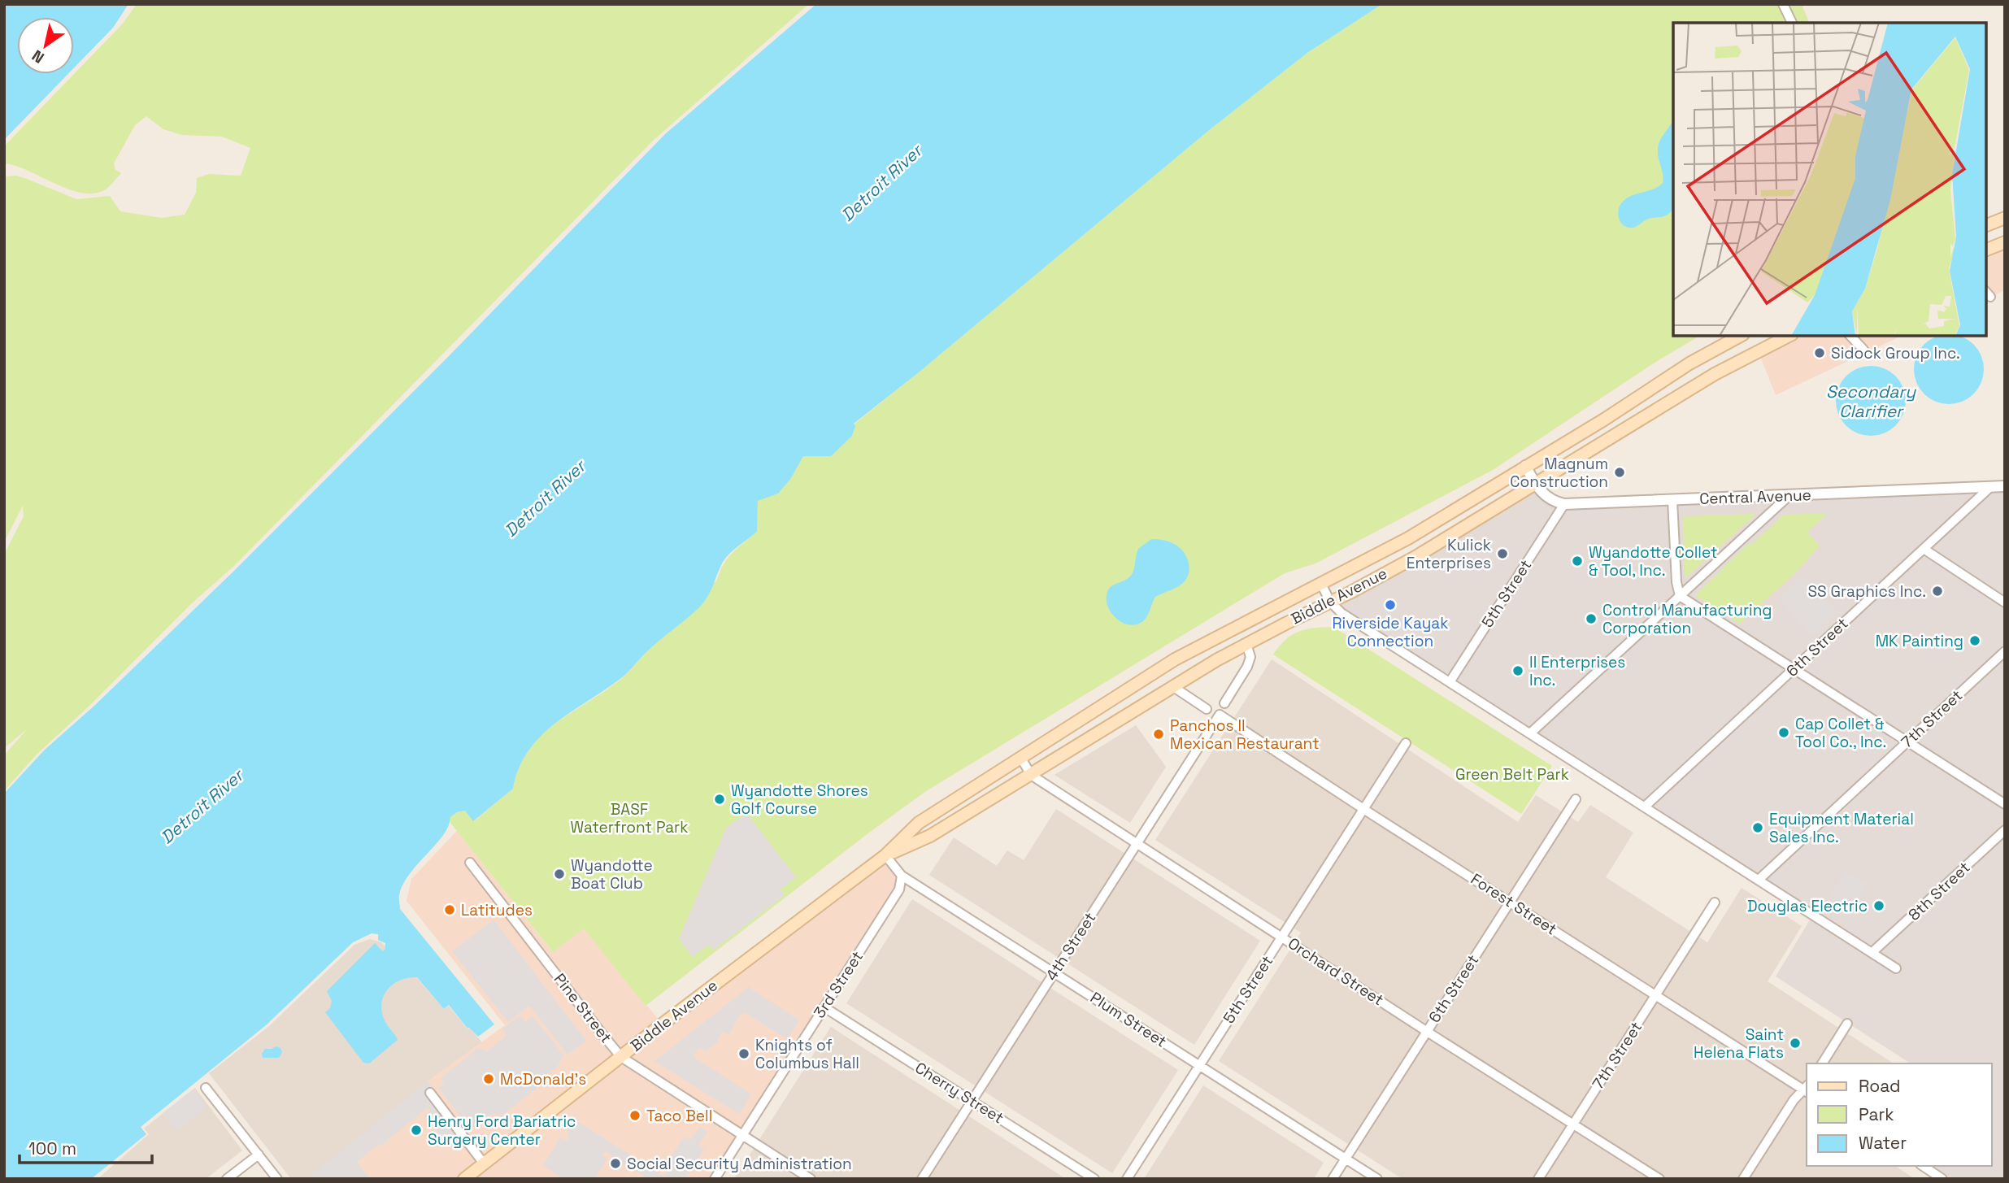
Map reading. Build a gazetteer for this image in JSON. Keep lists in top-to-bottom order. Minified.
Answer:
{"streets":{"main road":["Biddle Avenue"],"street":["Central Avenue","5th Street","6th Street","7th Street","8th Street","Forest Street","4th Street","Orchard Street","3rd Street","Pine Street","Plum Street","Cherry Street"]},"crossings":[["Central Avenue","5th Street"],["Central Avenue","6th Street"],["5th Street","Forest Street"],["5th Street","Orchard Street"],["5th Street","Plum Street"],["Biddle Avenue","Orchard Street"],["Biddle Avenue","Pine Street"],["Biddle Avenue","Plum Street"],["6th Street","Forest Street"],["6th Street","Orchard Street"],["6th Street","Plum Street"],["7th Street","Forest Street"],["7th Street","Orchard Street"],["Forest Street","4th Street"],["4th Street","Orchard Street"],["4th Street","Plum Street"],["4th Street","Cherry Street"],["3rd Street","Pine Street"],["3rd Street","Plum Street"],["3rd Street","Cherry Street"]],"water":["Detroit River","Secondary Clarifier"],"parks":["Green Belt Park","BASF Waterfront Park"],"places":["Sidock Group Inc.","Magnum Construction","Kulick Enterprises","Wyandotte Collet & Tool, Inc.","SS Graphics Inc.","Riverside Kayak Connection","Control Manufacturing Corporation","MK Painting","II Enterprises Inc.","Cap Collet & Tool Co., Inc.","Panchos II Mexican Restaurant","Wyandotte Shores Golf Course","Equipment Material Sales Inc.","Wyandotte Boat Club","Douglas Electric","Latitudes","Saint Helena Flats","Knights of Columbus Hall","McDonald's","Taco Bell","Henry Ford Bariatric Surgery Center","Social Security Administration"],"legend":["Road","Park","Water"],"scale_bar":"100 m","north":"bottom left"}
